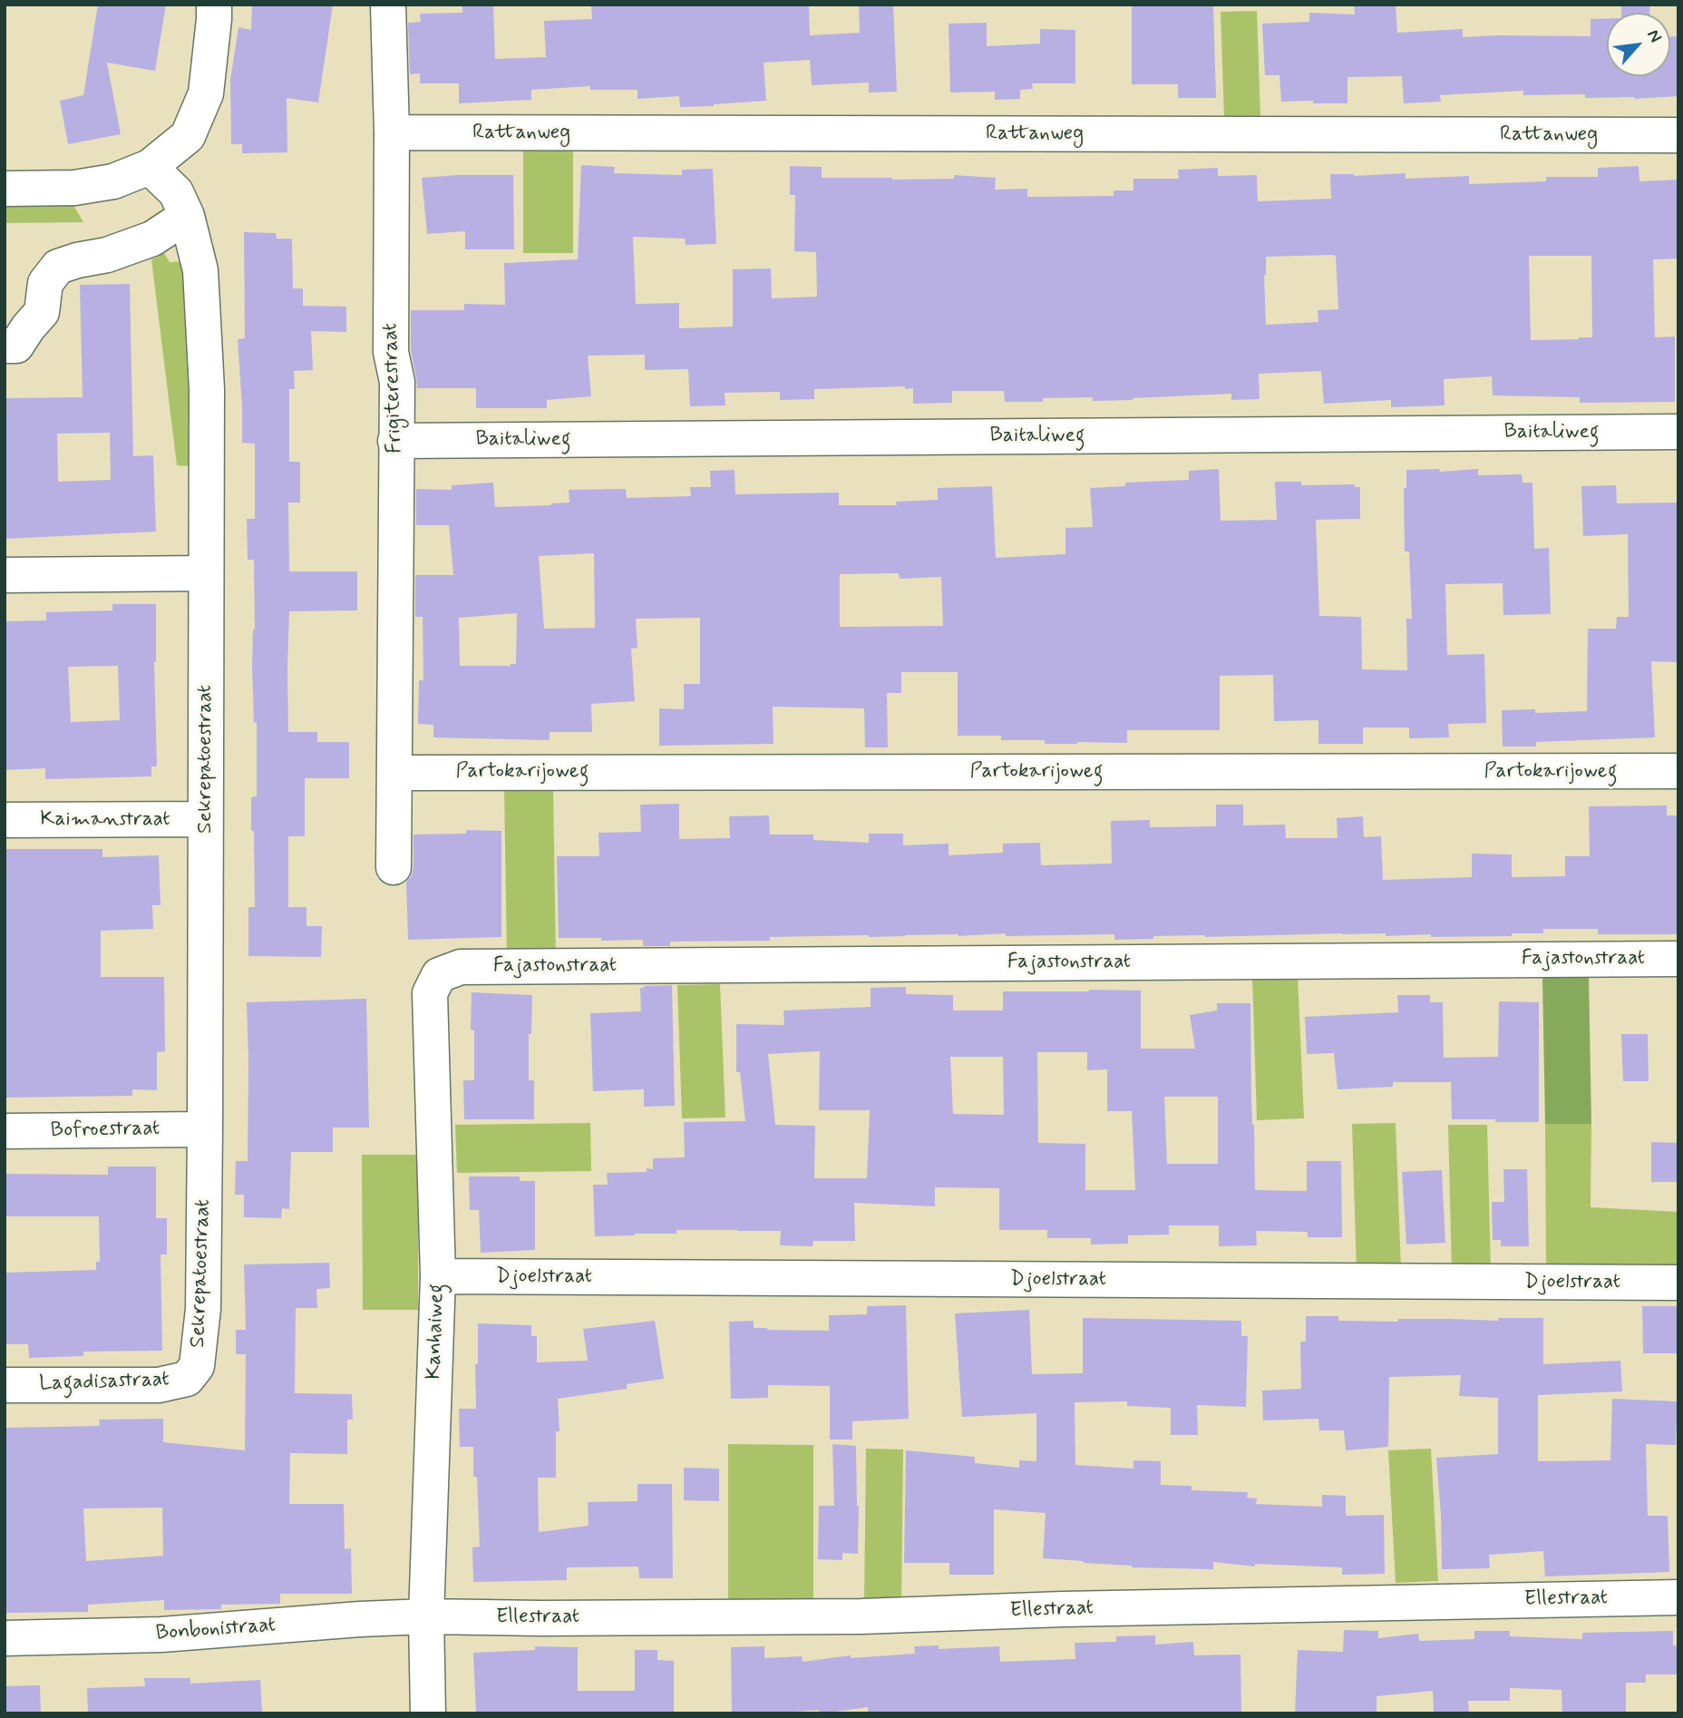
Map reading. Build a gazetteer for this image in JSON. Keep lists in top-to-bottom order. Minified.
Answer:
{"streets":{"street":["Rattanweg","Frigiterestraat","Baitaliweg","Sekrepatoestraat","Partokarijoweg","Kaimanstraat","Fajastonstraat","Bofroestraat","Djoelstraat","Kanhaiweg","Lagadisastraat","Ellestraat","Bonbonistraat"]},"crossings":[["Rattanweg","Frigiterestraat"],["Frigiterestraat","Baitaliweg"],["Frigiterestraat","Partokarijoweg"],["Sekrepatoestraat","Kaimanstraat"],["Sekrepatoestraat","Bofroestraat"],["Sekrepatoestraat","Lagadisastraat"],["Fajastonstraat","Kanhaiweg"],["Djoelstraat","Kanhaiweg"],["Kanhaiweg","Ellestraat"],["Kanhaiweg","Bonbonistraat"],["Ellestraat","Bonbonistraat"]],"north":"top right"}
